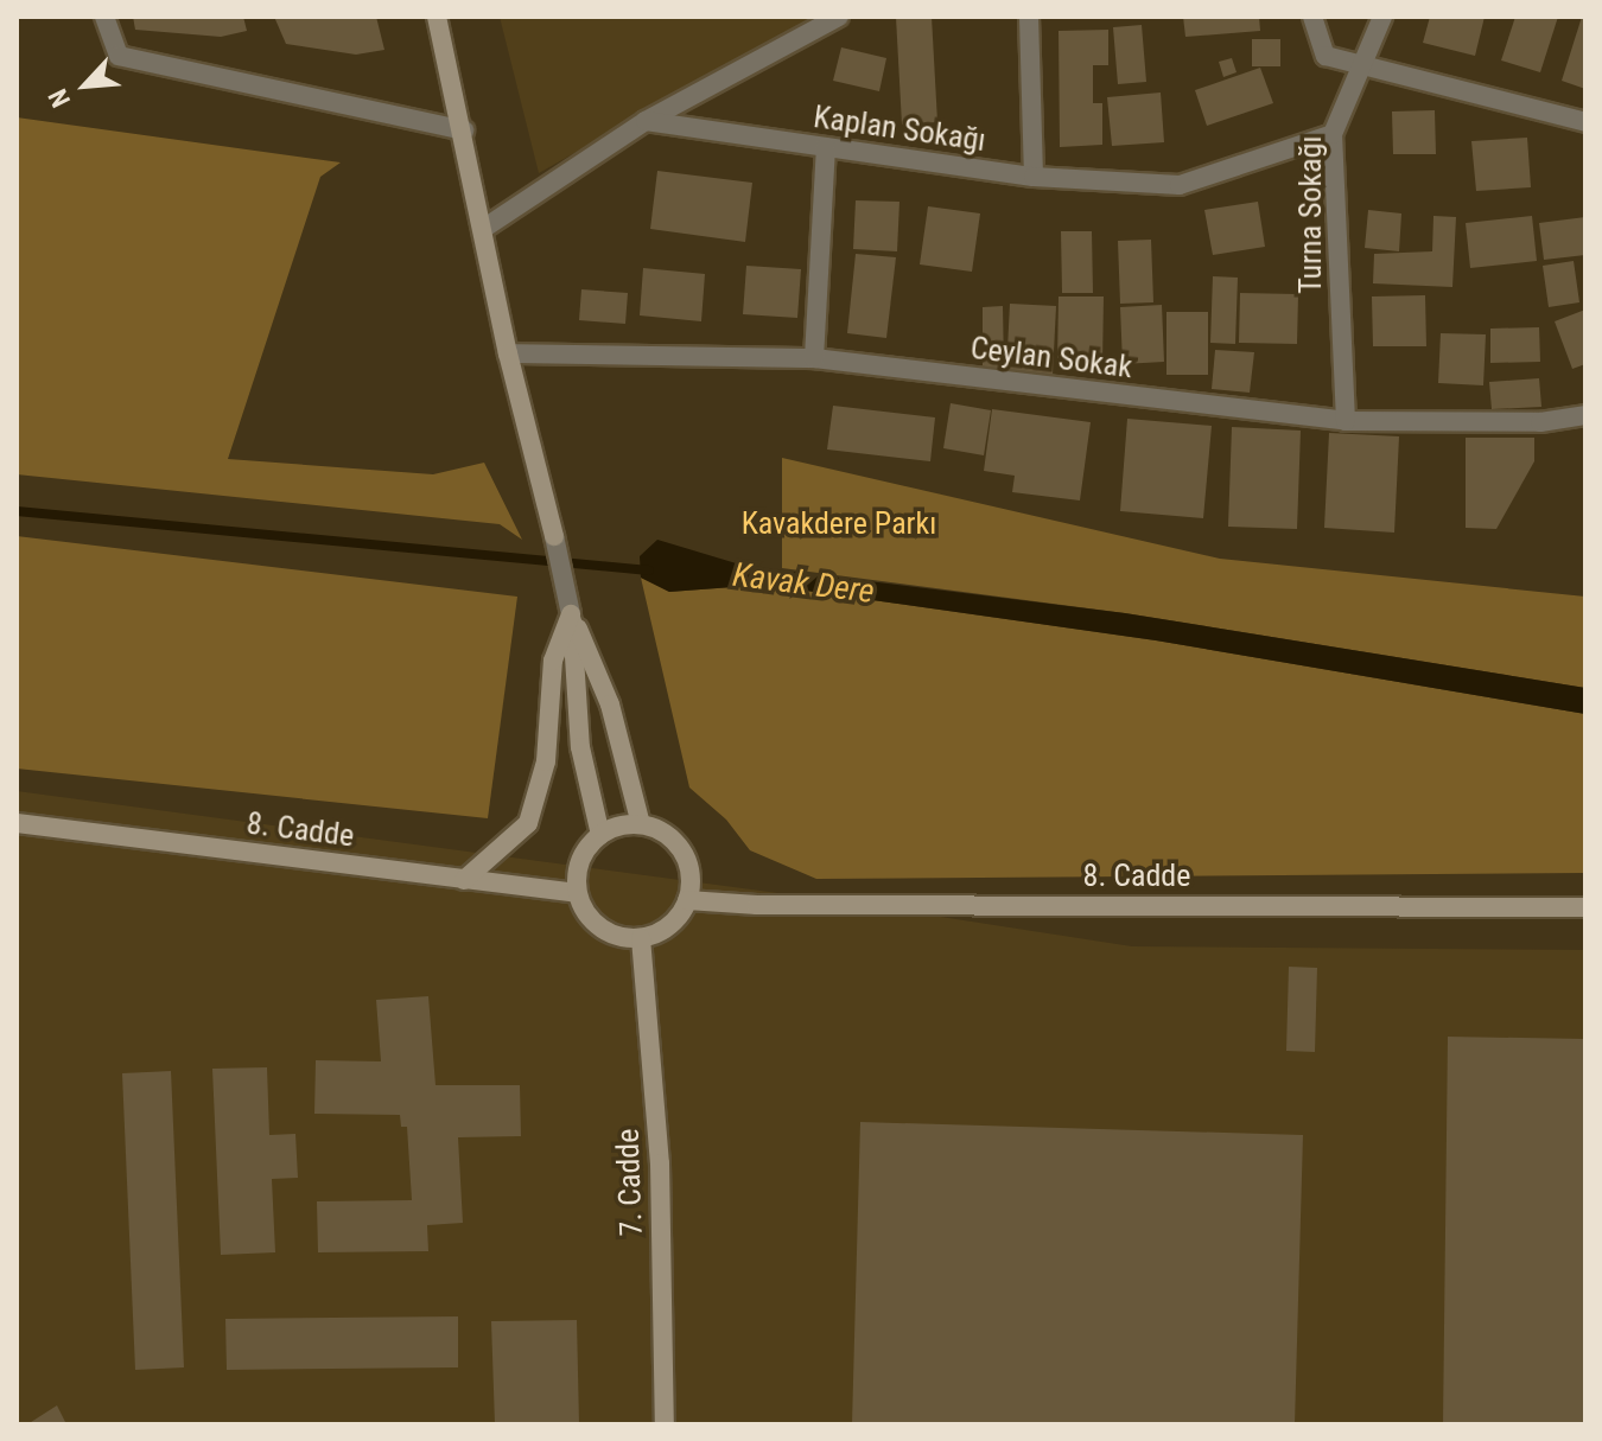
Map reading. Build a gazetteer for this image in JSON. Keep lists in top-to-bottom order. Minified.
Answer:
{"streets":{"street":["Kaplan Sokağı","Turna Sokağı","Ceylan Sokak","8. Cadde","7. Cadde"]},"crossings":[["Kaplan Sokağı","Turna Sokağı"],["Turna Sokağı","Ceylan Sokak"],["8. Cadde","7. Cadde"]],"water":["Kavak Dere"],"parks":["Kavakdere Parkı"],"north":"bottom left"}
